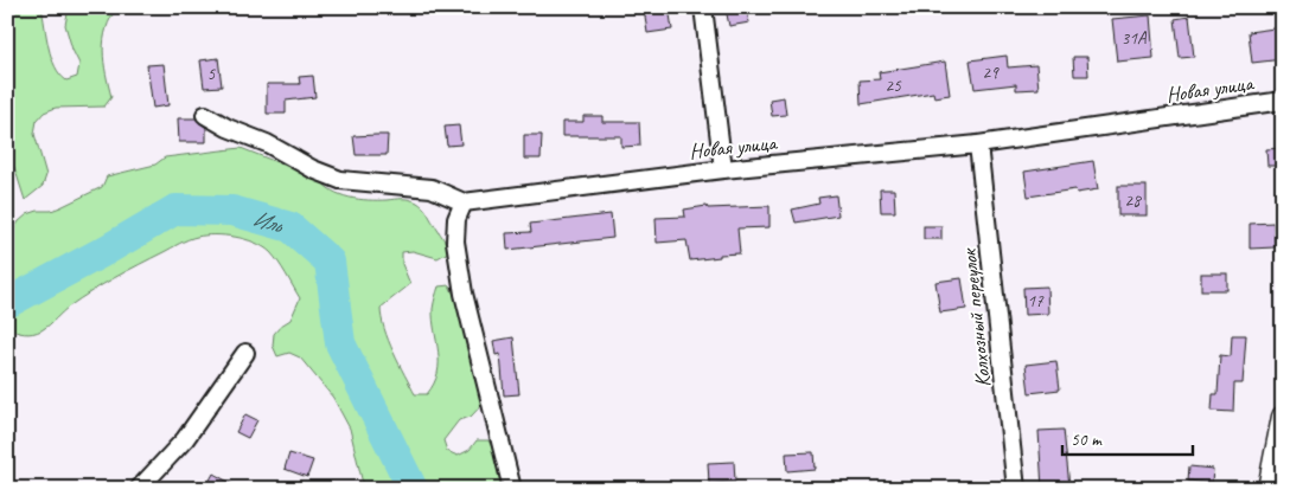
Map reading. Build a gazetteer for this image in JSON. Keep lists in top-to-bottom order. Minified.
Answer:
{"streets":{"street":["Новая улица","Колхозный переулок"]},"crossings":[["Новая улица","Колхозный переулок"]],"water":["Иль"],"house_numbers":["31А","29","5","25","28","17"],"scale_bar":"50 m"}
